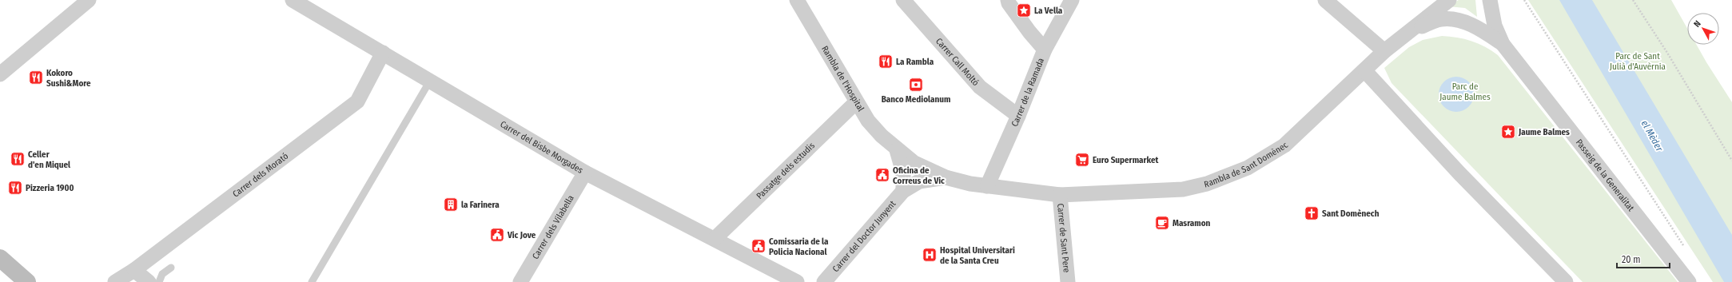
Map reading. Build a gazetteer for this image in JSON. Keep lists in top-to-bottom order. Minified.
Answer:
{"streets":{"street":["Carrer Call Moltó","Rambla de l'Hospital","Carrer de la Ramada","Carrer del Bisbe Morgades","Rambla de Sant Domènec","Passatge dels estudis","Carrer dels Morató","Passeig de la Generalitat","Carrer dels Vilabella","Carrer del Doctor Junyent","Carrer de Sant Pere"]},"crossings":[["Carrer Call Moltó","Carrer de la Ramada"],["Rambla de l'Hospital","Carrer de la Ramada"],["Rambla de l'Hospital","Rambla de Sant Domènec"],["Rambla de l'Hospital","Passatge dels estudis"],["Rambla de l'Hospital","Carrer del Doctor Junyent"],["Carrer de la Ramada","Rambla de Sant Domènec"],["Carrer del Bisbe Morgades","Passatge dels estudis"],["Carrer del Bisbe Morgades","Carrer dels Morató"],["Carrer del Bisbe Morgades","Carrer dels Vilabella"],["Rambla de Sant Domènec","Carrer de Sant Pere"]],"water":["el Mèder"],"parks":["Parc de Sant Julià d'Auvèrnia","Parc de Jaume Balmes"],"places":{"place":["La Vella","Jaume Balmes"],"restaurant":["La Rambla","Kokoro Sushi&More","Celler d'en Miquel","Pizzeria 1900"],"bank":["Banco Mediolanum"],"supermarket":["Euro Supermarket"],"public building":["Oficina de Correus de Vic","Vic Jove","Comissaria de la Policia Nacional"],"building":["la Farinera"],"church":["Sant Domènech"],"cafe":["Masramon"],"hospital":["Hospital Universitari de la Santa Creu"]},"scale_bar":"20 m","north":"top left"}
